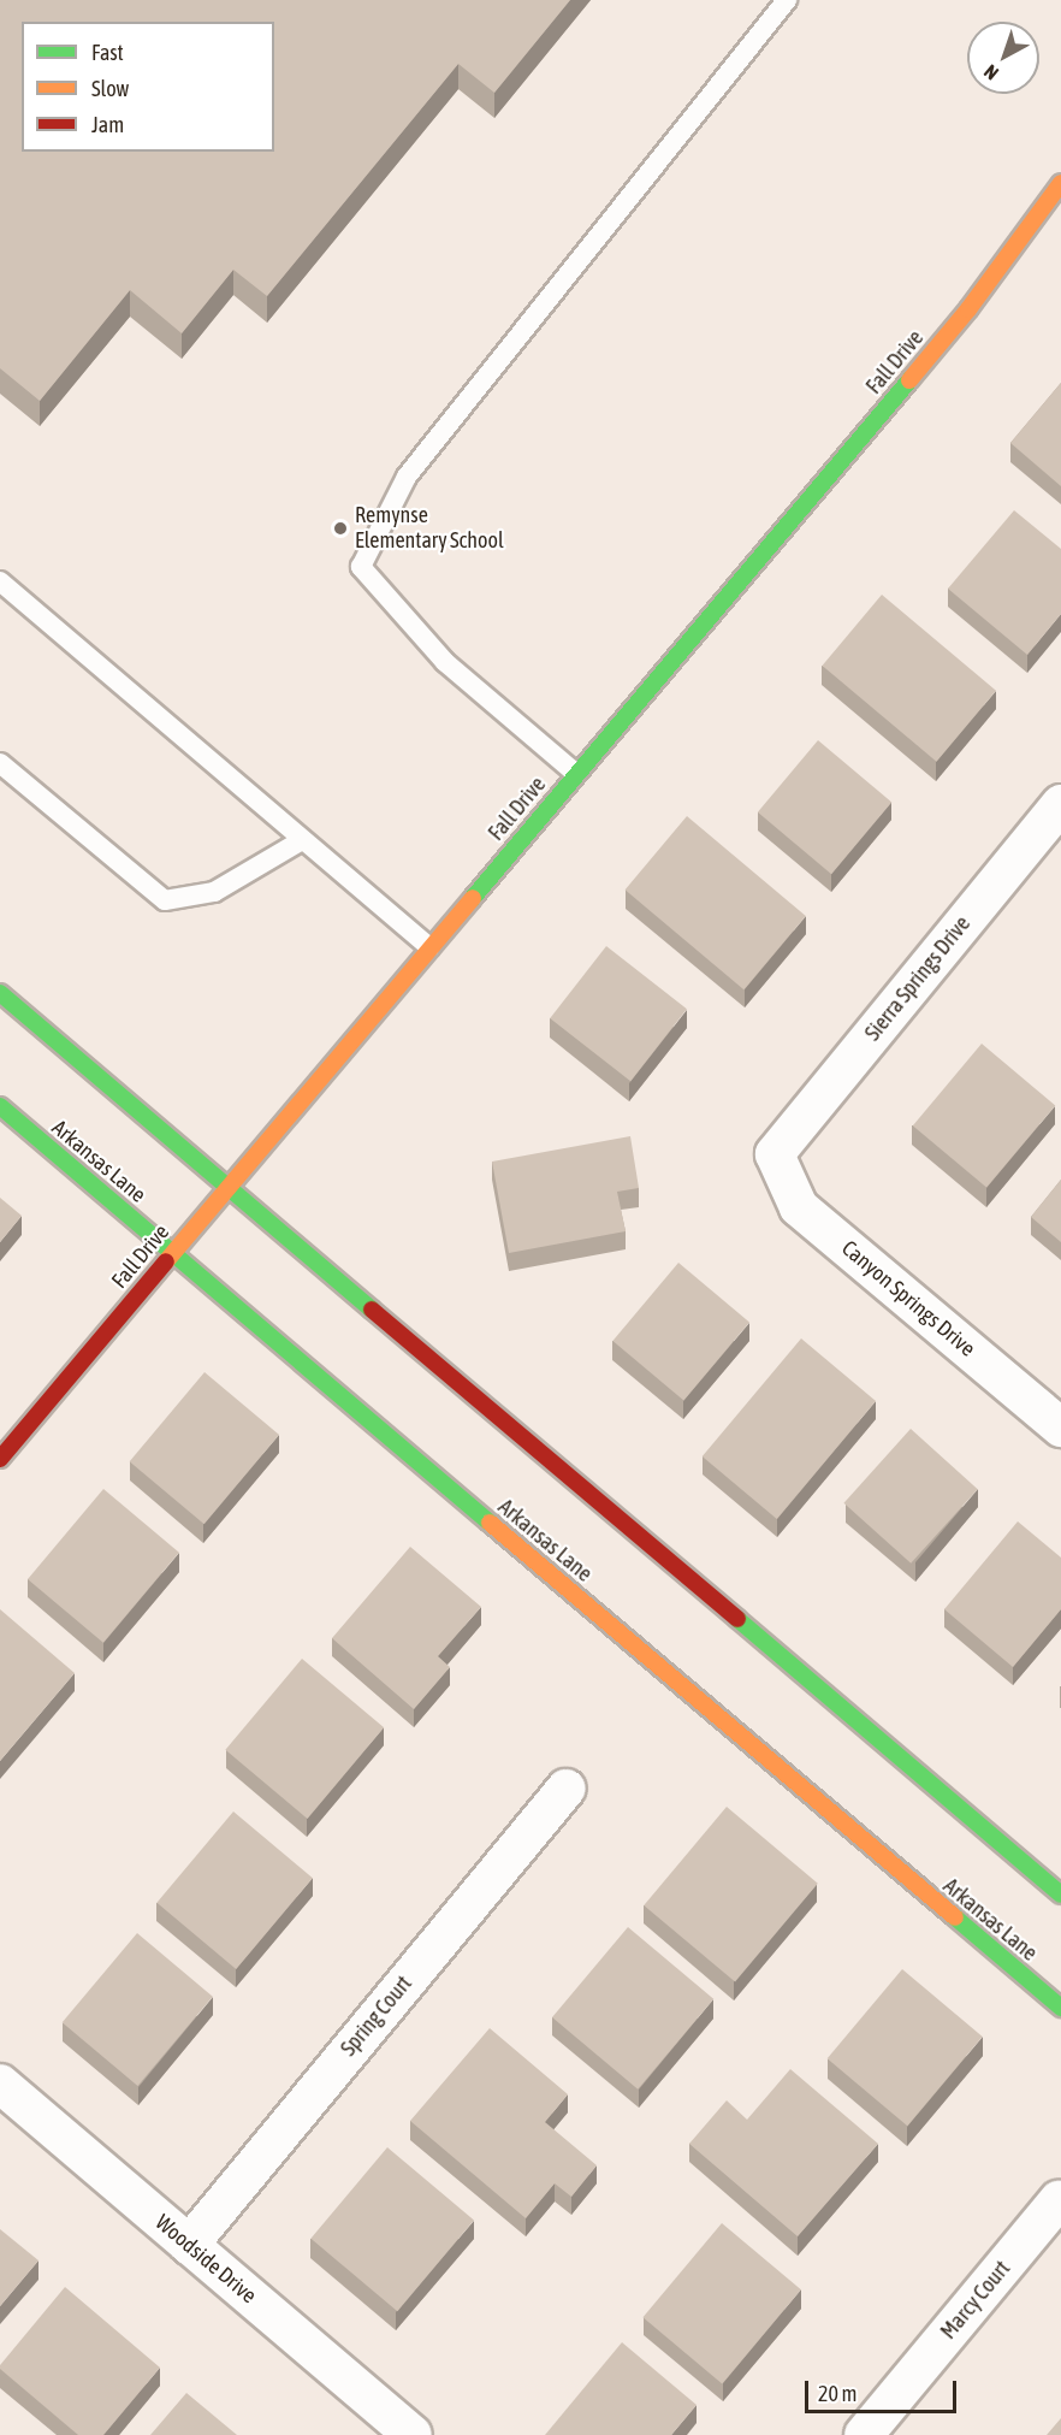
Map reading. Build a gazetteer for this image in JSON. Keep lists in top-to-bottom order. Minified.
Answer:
{"streets":{"main road":["Fall Drive","Arkansas Lane"],"street":["Sierra Springs Drive","Canyon Springs Drive","Spring Court","Woodside Drive","Marcy Court"]},"crossings":[["Fall Drive","Arkansas Lane"],["Sierra Springs Drive","Canyon Springs Drive"],["Spring Court","Woodside Drive"]],"places":["Remynse Elementary School"],"legend":["Fast","Slow","Jam"],"scale_bar":"20 m","north":"bottom left"}
